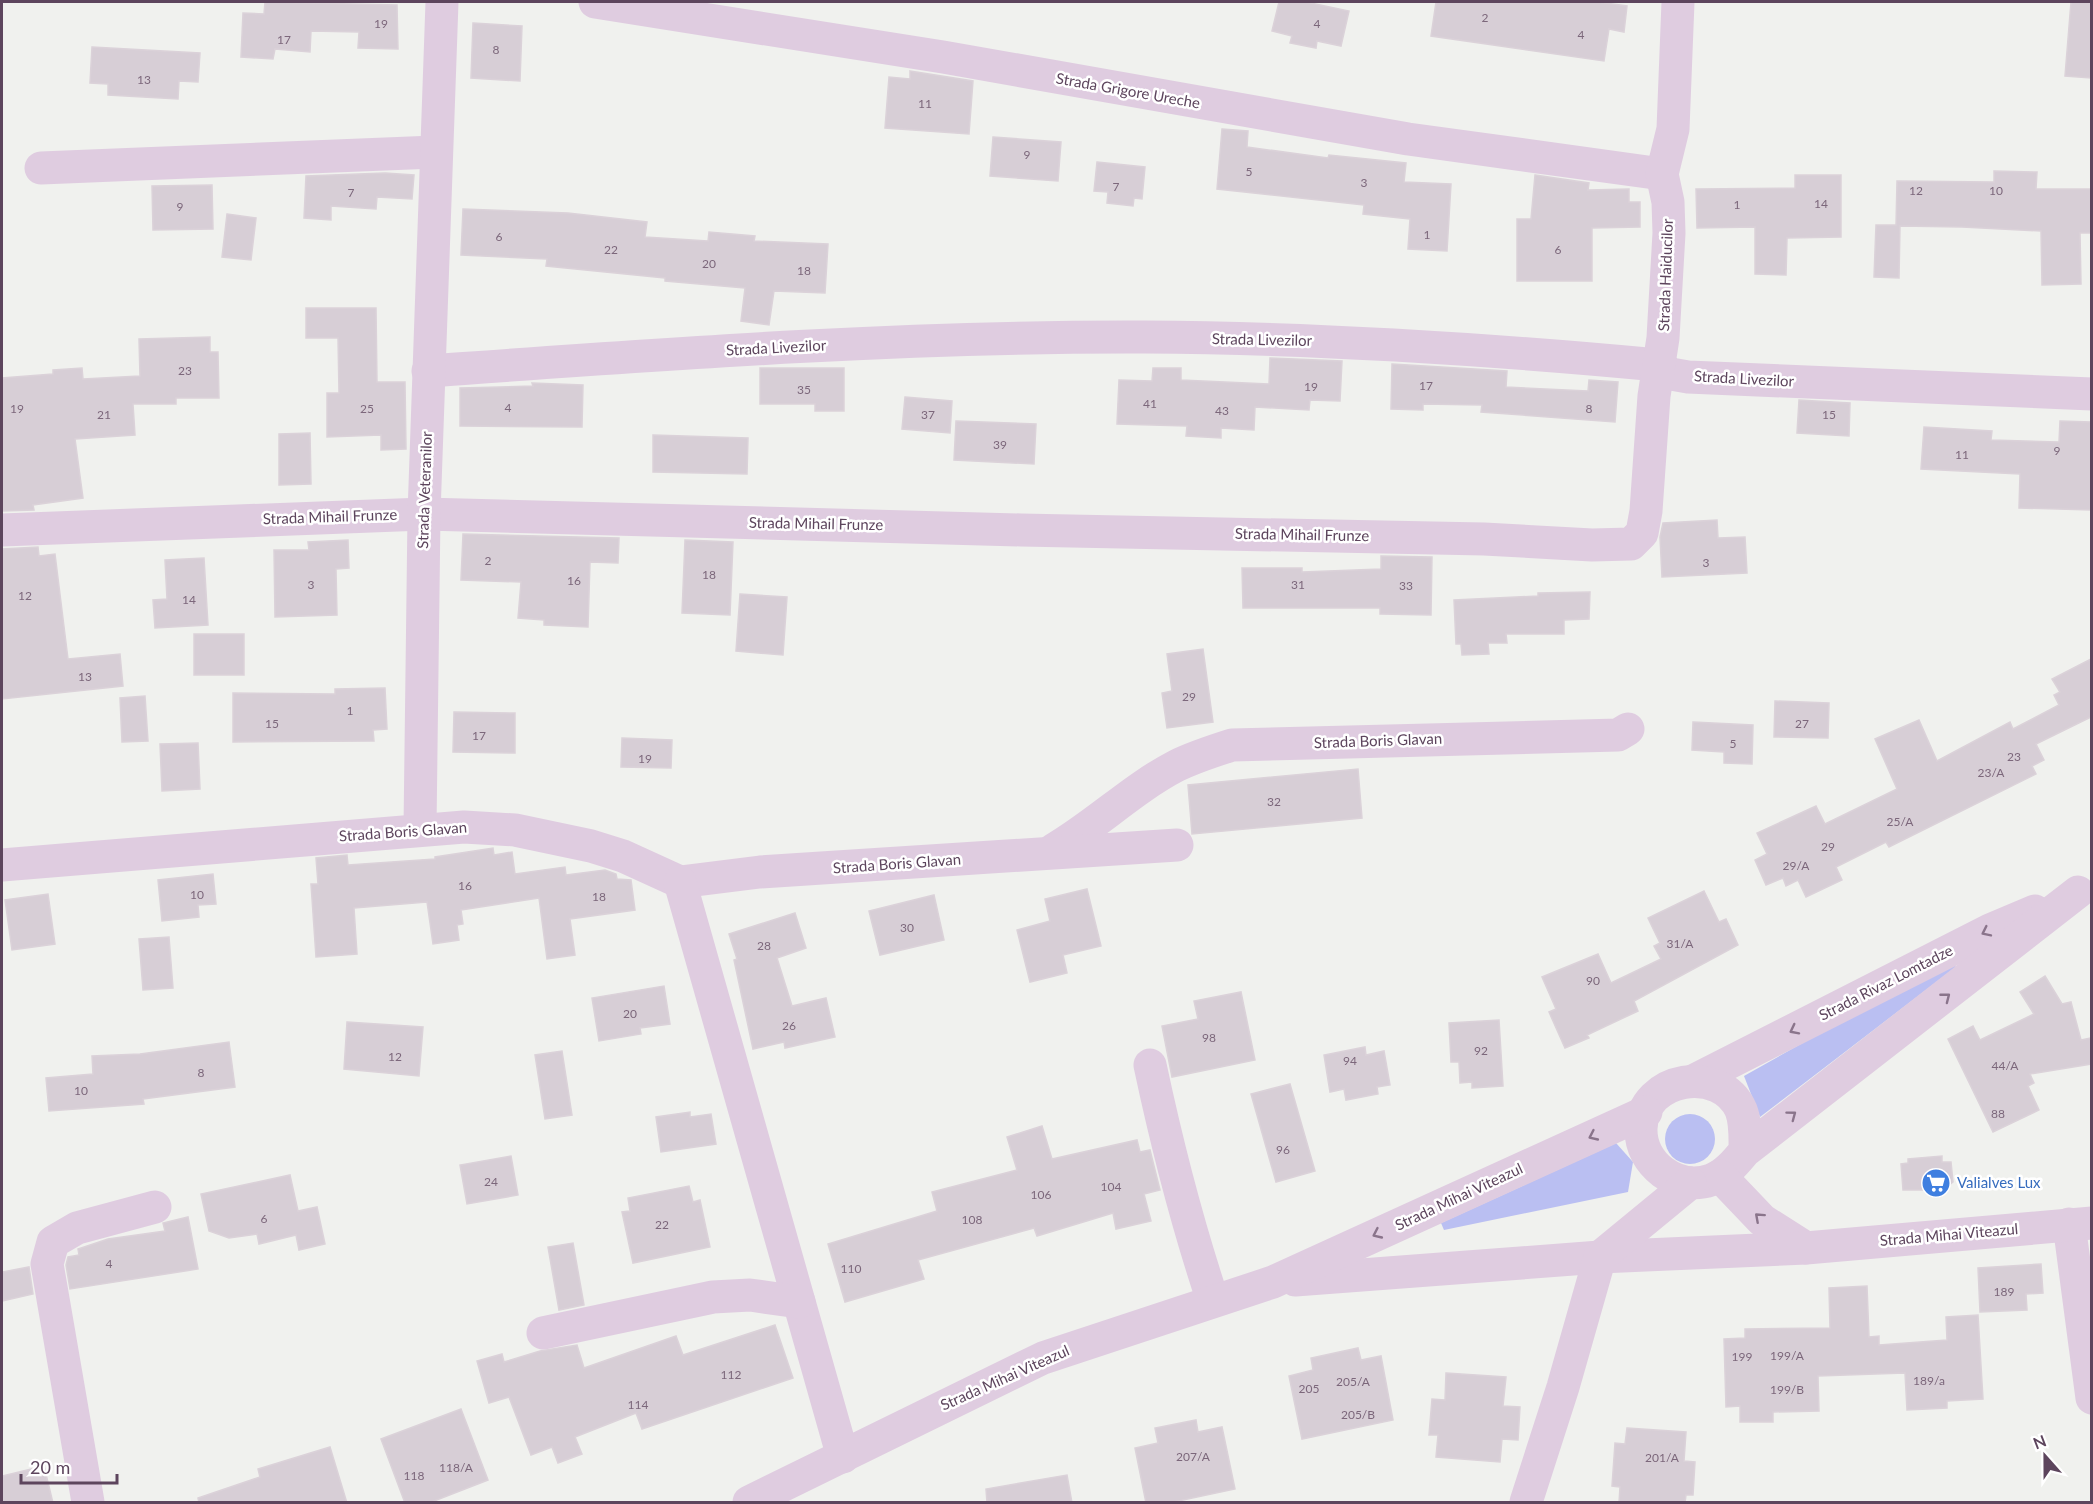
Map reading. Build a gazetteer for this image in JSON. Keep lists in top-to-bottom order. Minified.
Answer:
{"streets":{"street":["Strada Grigore Ureche","Strada Haiducilor","Strada Livezilor","Strada Veteranilor","Strada Mihail Frunze","Strada Boris Glavan","Strada Rivaz Lomtadze","Strada Mihai Viteazul"]},"crossings":[["Strada Grigore Ureche","Strada Haiducilor"],["Strada Haiducilor","Strada Livezilor"],["Strada Haiducilor","Strada Mihail Frunze"],["Strada Livezilor","Strada Veteranilor"],["Strada Veteranilor","Strada Mihail Frunze"],["Strada Veteranilor","Strada Boris Glavan"],["Strada Rivaz Lomtadze","Strada Mihai Viteazul"]],"places":{"supermarket":["Valialves Lux"]},"house_numbers":["2","19","4","4","17","8","13","11","9","5","3","7","12","10","7","14","1","9","1","6","22","6","20","18","23","17","19","35","41","4","19","25","8","43","21","37","15","39","9","11","2","3","18","16","3","31","33","12","14","13","29","1","15","27","17","5","23","19","23/A","32","25/A","29","29/A","16","10","18","30","31/A","28","90","20","26","98","92","12","94","44/A","8","10","88","96","24","104","106","6","108","22","4","110","189","199/A","199","112","189/a","205/A","205","199/B","114","205/B","207/A","201/A","118/A","118"],"scale_bar":"20 m","north":"top"}
